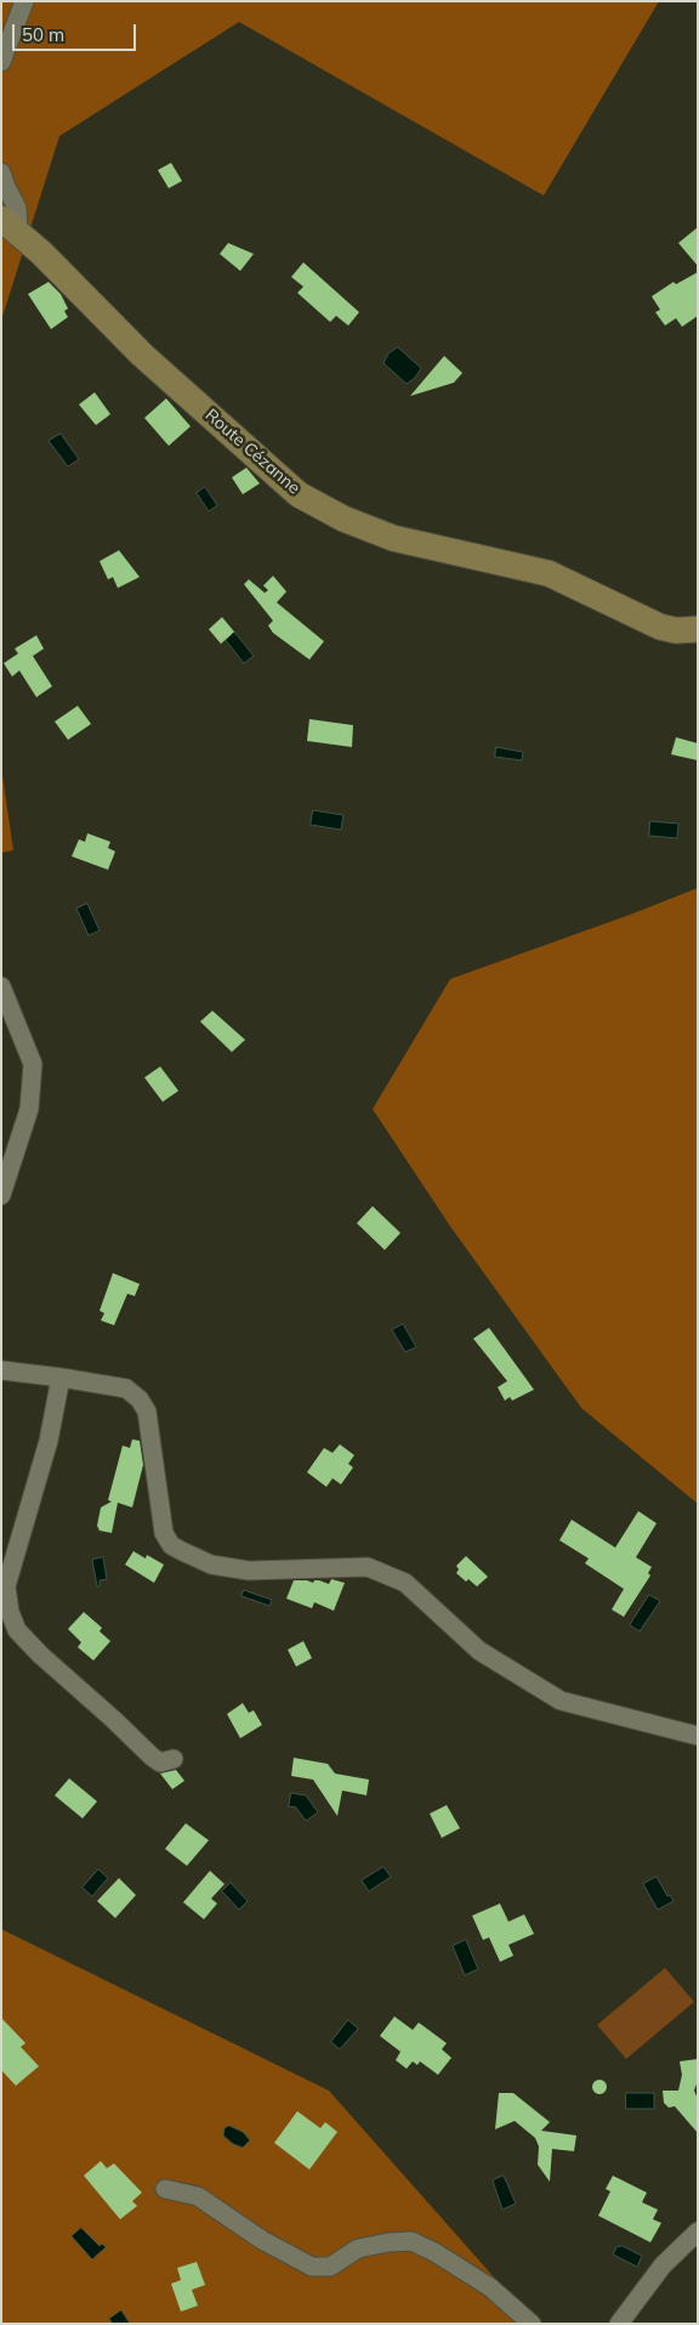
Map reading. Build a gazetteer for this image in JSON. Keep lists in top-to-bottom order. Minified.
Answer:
{"streets":{"street":["Route Cézanne"]},"scale_bar":"50 m"}
